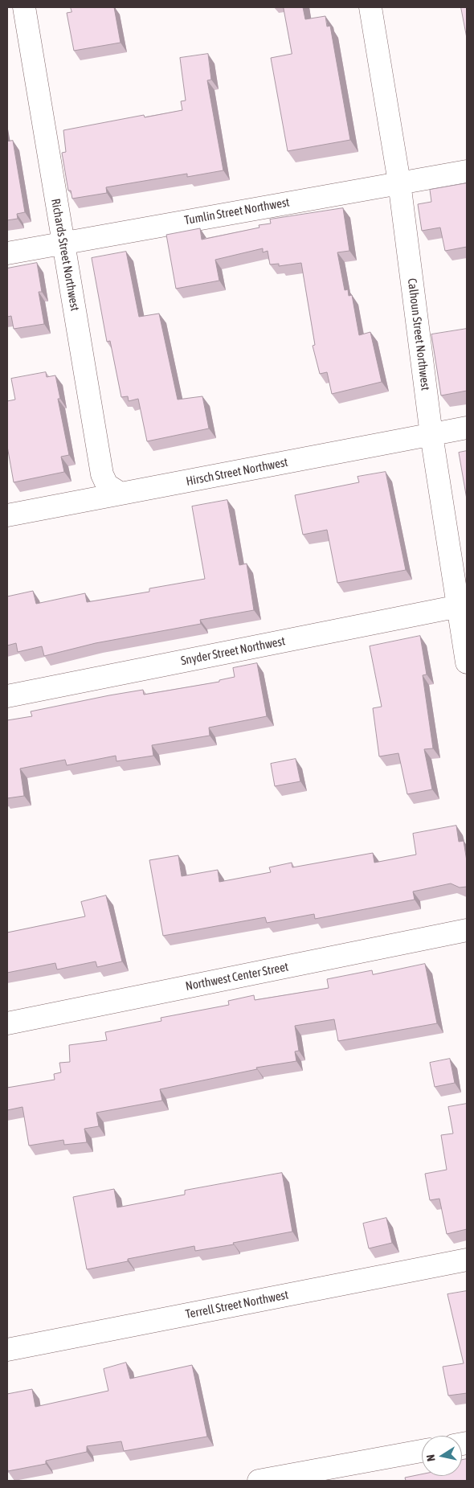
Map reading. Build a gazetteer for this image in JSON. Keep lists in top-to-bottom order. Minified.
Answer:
{"streets":{"street":["Tumlin Street Northwest","Richards Street Northwest","Calhoun Street Northwest","Hirsch Street Northwest","Snyder Street Northwest","Northwest Center Street","Terrell Street Northwest"]},"crossings":[["Tumlin Street Northwest","Richards Street Northwest"],["Tumlin Street Northwest","Calhoun Street Northwest"],["Richards Street Northwest","Hirsch Street Northwest"],["Calhoun Street Northwest","Hirsch Street Northwest"],["Calhoun Street Northwest","Snyder Street Northwest"]],"north":"left"}
